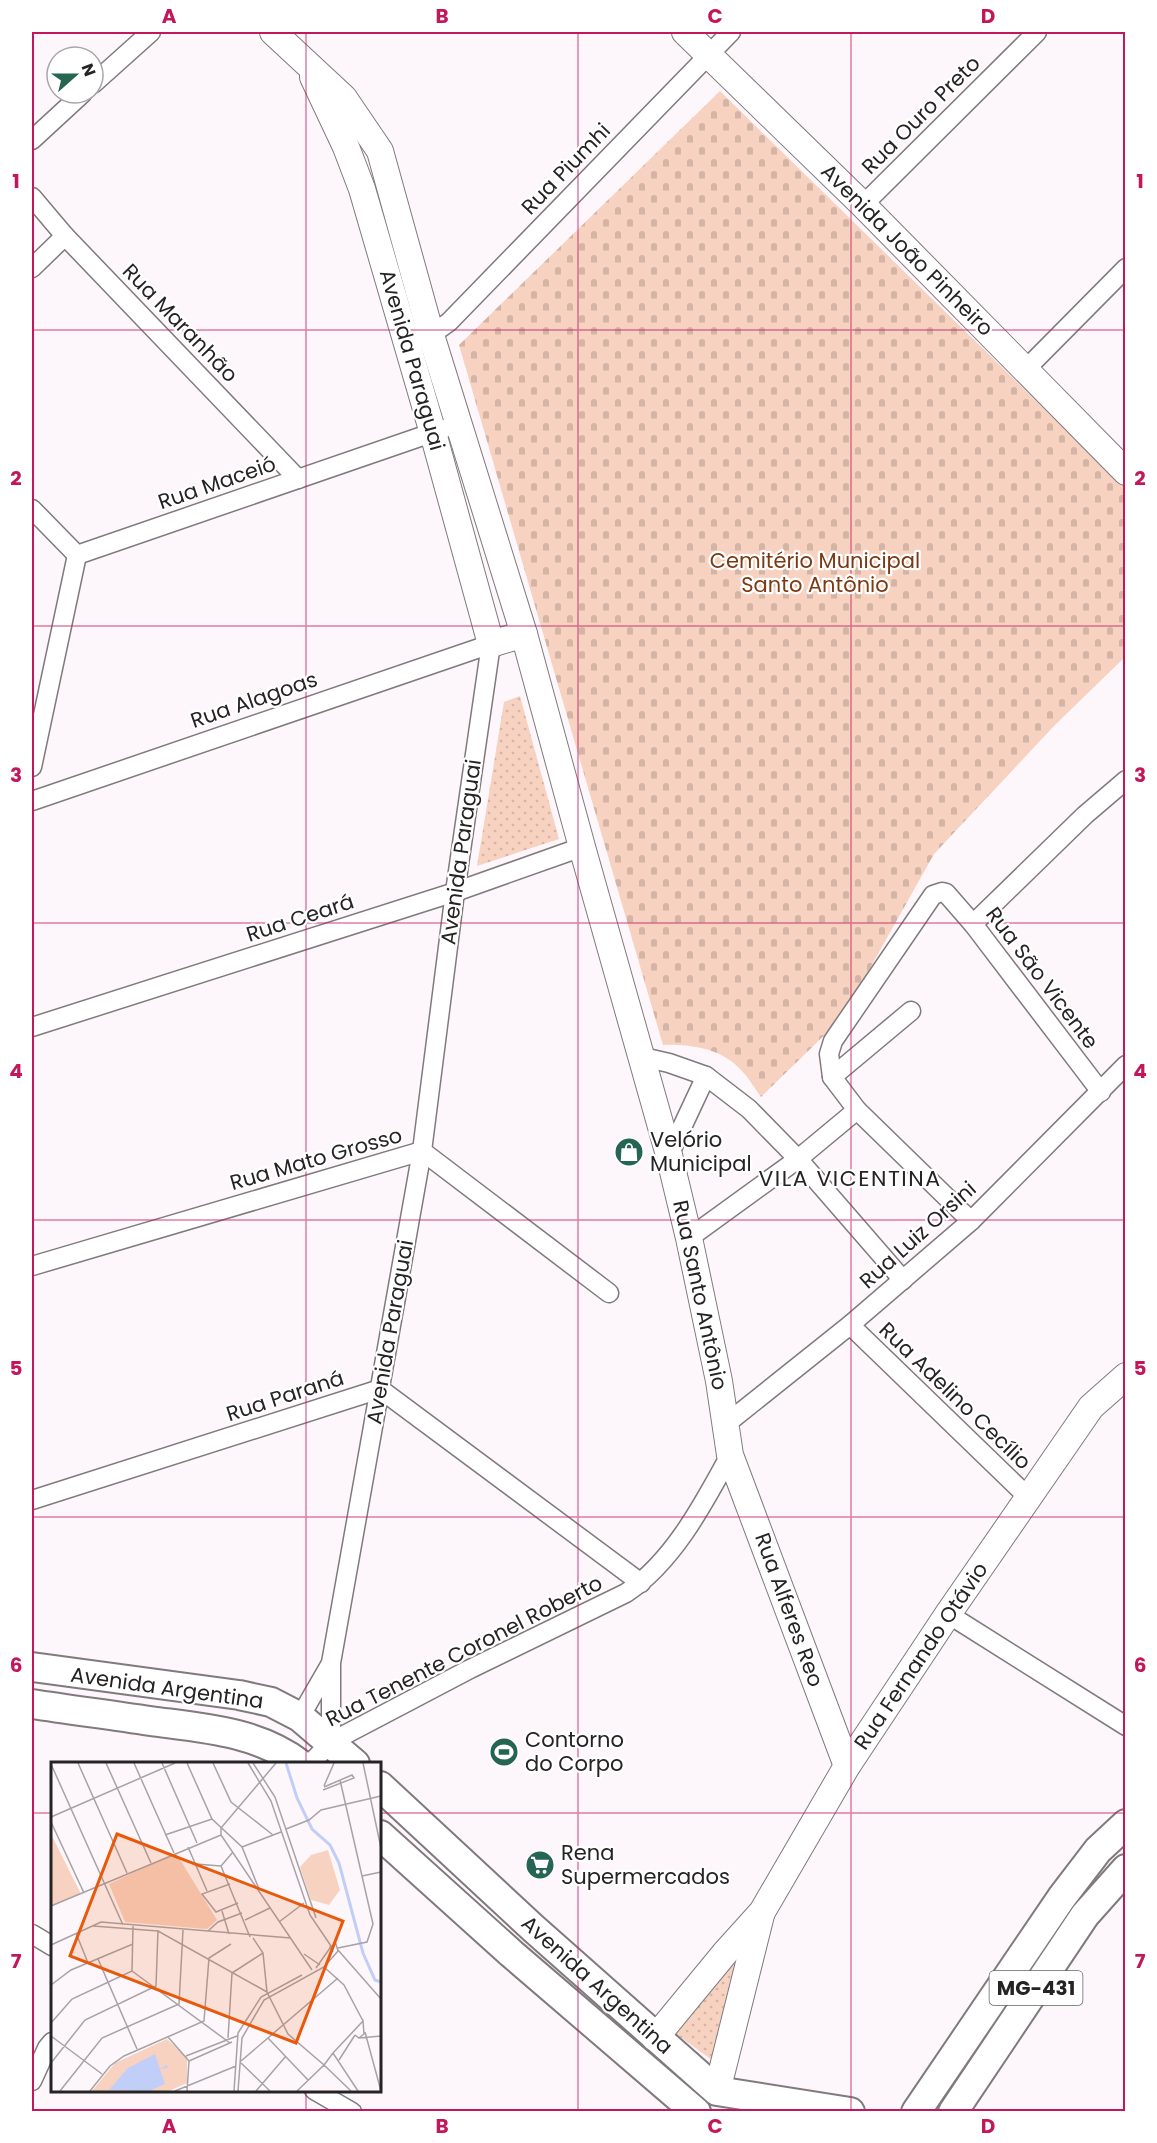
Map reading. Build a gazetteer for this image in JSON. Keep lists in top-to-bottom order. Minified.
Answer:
{"streets":{"main road":["Avenida Argentina","MG-431"],"street":["Rua Ouro Preto","Rua Piumhi","Avenida João Pinheiro","Rua Maranhão","Avenida Paraguai","Rua Maceió","Rua Alagoas","Rua Ceará","Rua São Vicente","Rua Mato Grosso","Rua Luiz Orsini","Rua Santo Antônio","Rua Paraná","Rua Adelino Cecílio","Rua Alferes Reo","Rua Tenente Coronel Roberto","Rua Fernando Otávio"]},"crossings":[["Rua Ouro Preto","Avenida João Pinheiro"],["Rua Piumhi","Avenida João Pinheiro"],["Rua Piumhi","Avenida Paraguai"],["Rua Maranhão","Rua Maceió"],["Avenida Paraguai","Rua Maceió"],["Avenida Paraguai","Rua Alagoas"],["Avenida Paraguai","Rua Ceará"],["Avenida Paraguai","Rua Mato Grosso"],["Avenida Paraguai","Rua Santo Antônio"],["Avenida Paraguai","Rua Paraná"],["Avenida Paraguai","Rua Tenente Coronel Roberto"],["Avenida Paraguai","Avenida Argentina"],["Rua Ceará","Rua Santo Antônio"],["Rua São Vicente","Rua Luiz Orsini"],["Rua Luiz Orsini","Rua Santo Antônio"],["Rua Luiz Orsini","Rua Adelino Cecílio"],["Rua Santo Antônio","Rua Alferes Reo"],["Rua Adelino Cecílio","Rua Fernando Otávio"],["Rua Alferes Reo","Rua Fernando Otávio"],["Rua Tenente Coronel Roberto","Avenida Argentina"]],"districts":["VILA VICENTINA"],"parks":["Cemitério Municipal Santo Antônio"],"places":{"shop":["Velório Municipal"],"sports":["Contorno do Corpo"],"supermarket":["Rena Supermercados"]},"north":"right","grid":{"columns":["A","B","C","D"],"rows":["1","2","3","4","5","6","7"]}}
